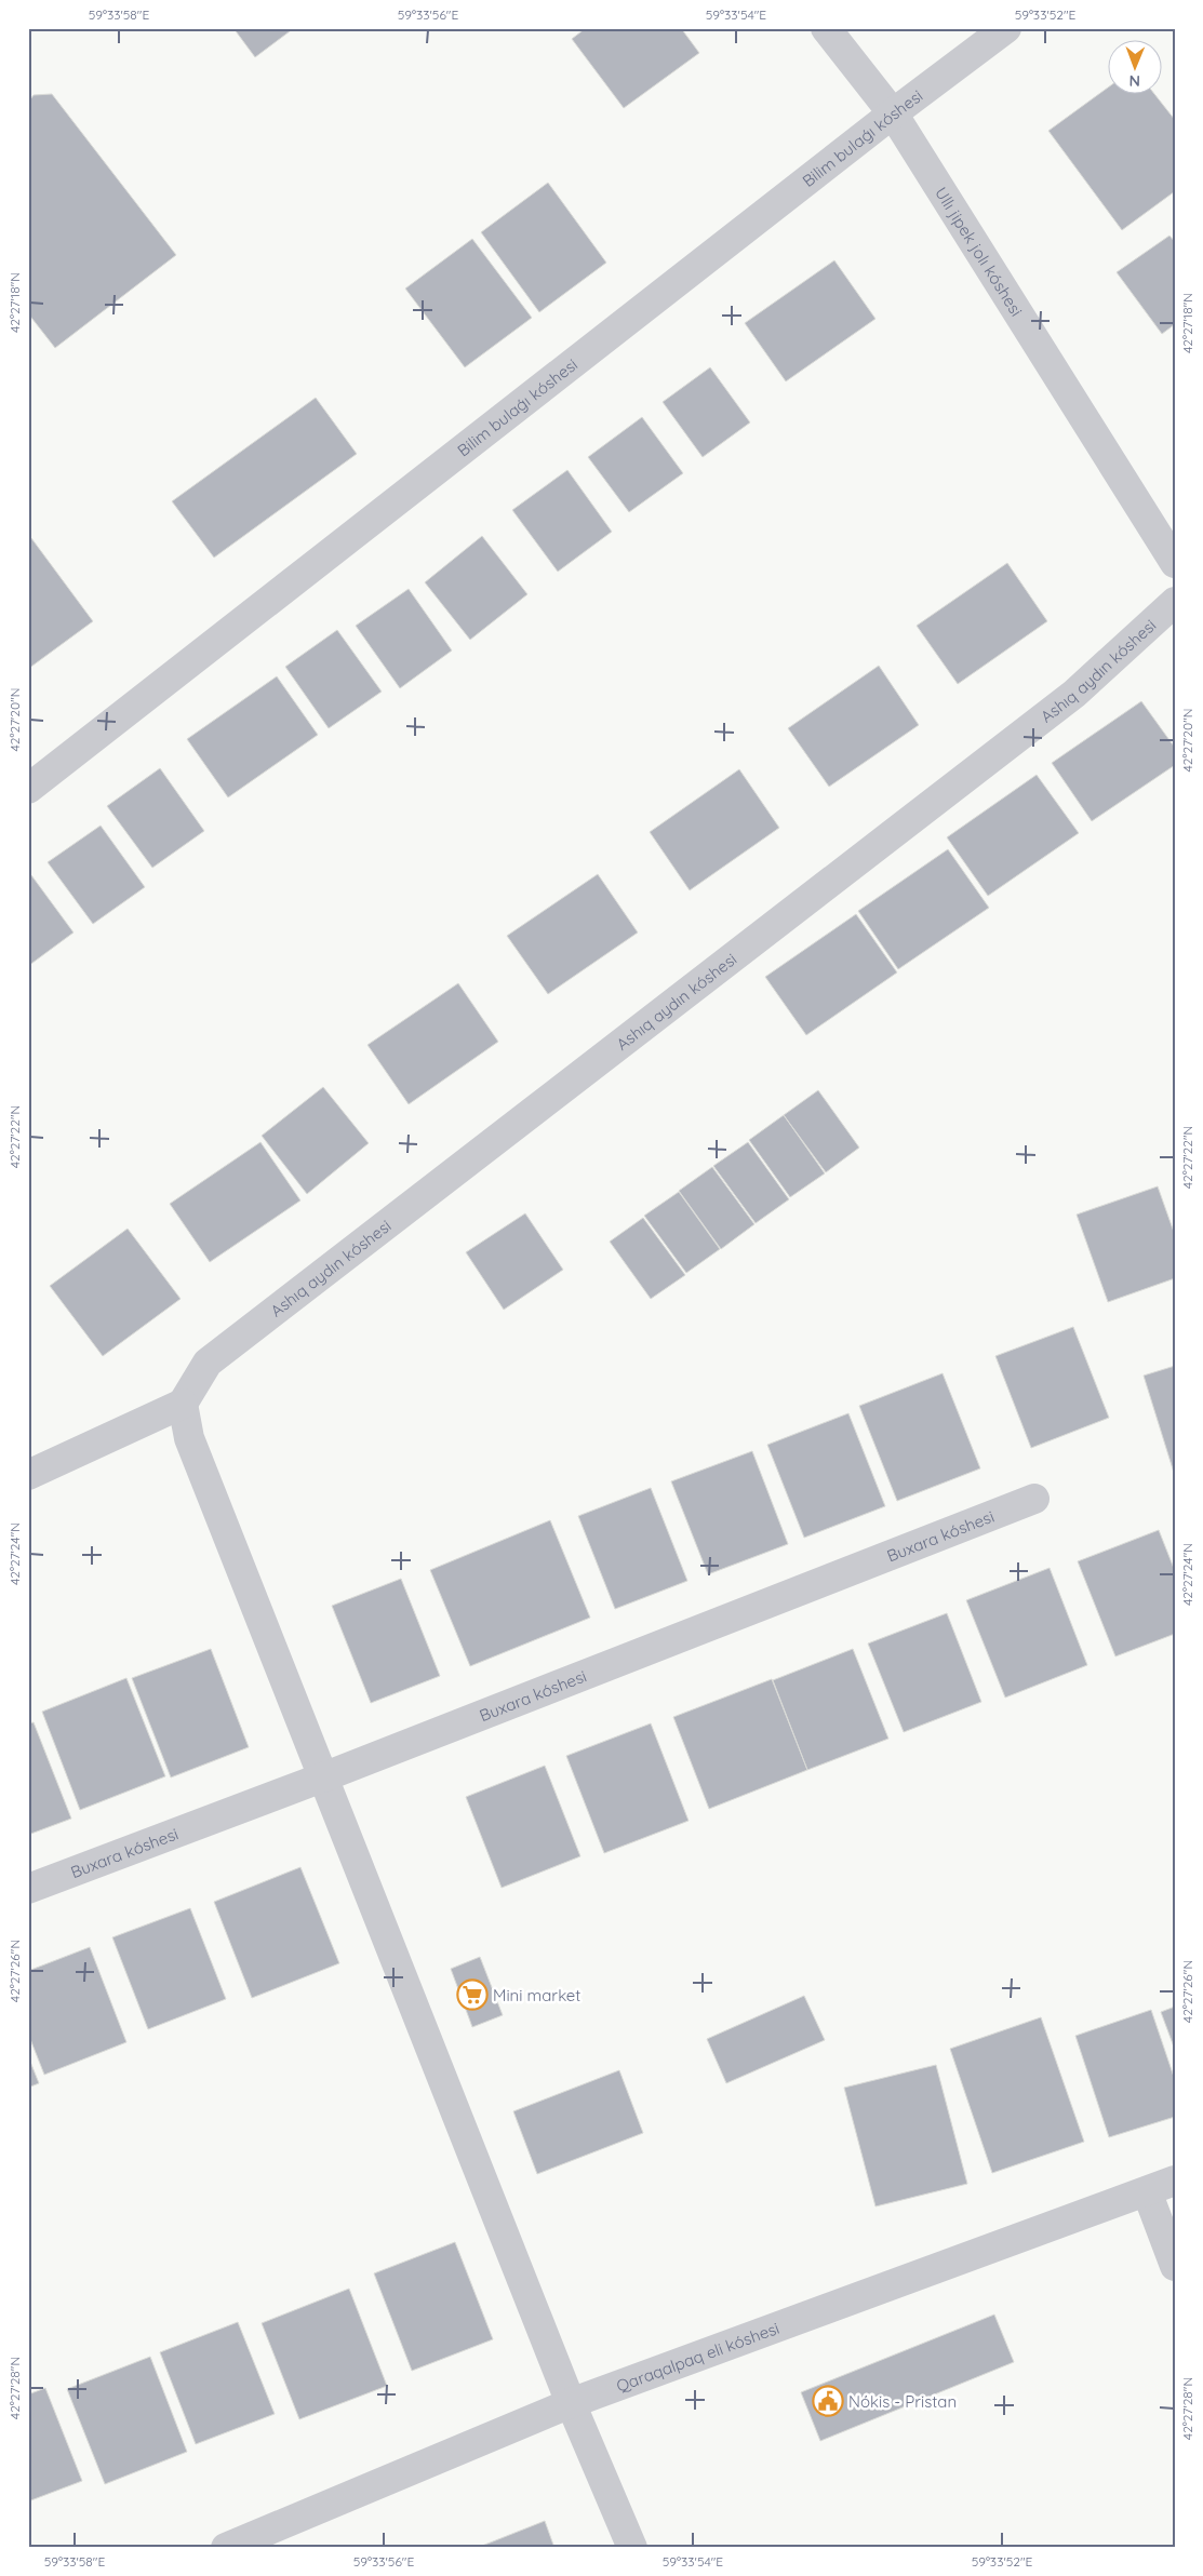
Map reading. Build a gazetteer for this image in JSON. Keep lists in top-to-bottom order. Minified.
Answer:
{"streets":{"street":["Bilim bulaǵı kóshesi","Ullı jipek jolı kóshesi","Ashıq aydın kóshesi","Buxara kóshesi","Qaraqalpaq eli kóshesi"]},"crossings":[["Bilim bulaǵı kóshesi","Ullı jipek jolı kóshesi"]],"places":{"supermarket":["Mini market"],"public building":["Nókis - Pristan"]},"north":"bottom","coordinates":["59°33'58\"E","59°33'56\"E","59°33'54\"E","59°33'52\"E","42°27'18\"N","42°27'20\"N","42°27'22\"N","42°27'24\"N","42°27'26\"N","42°27'28\"N"]}
